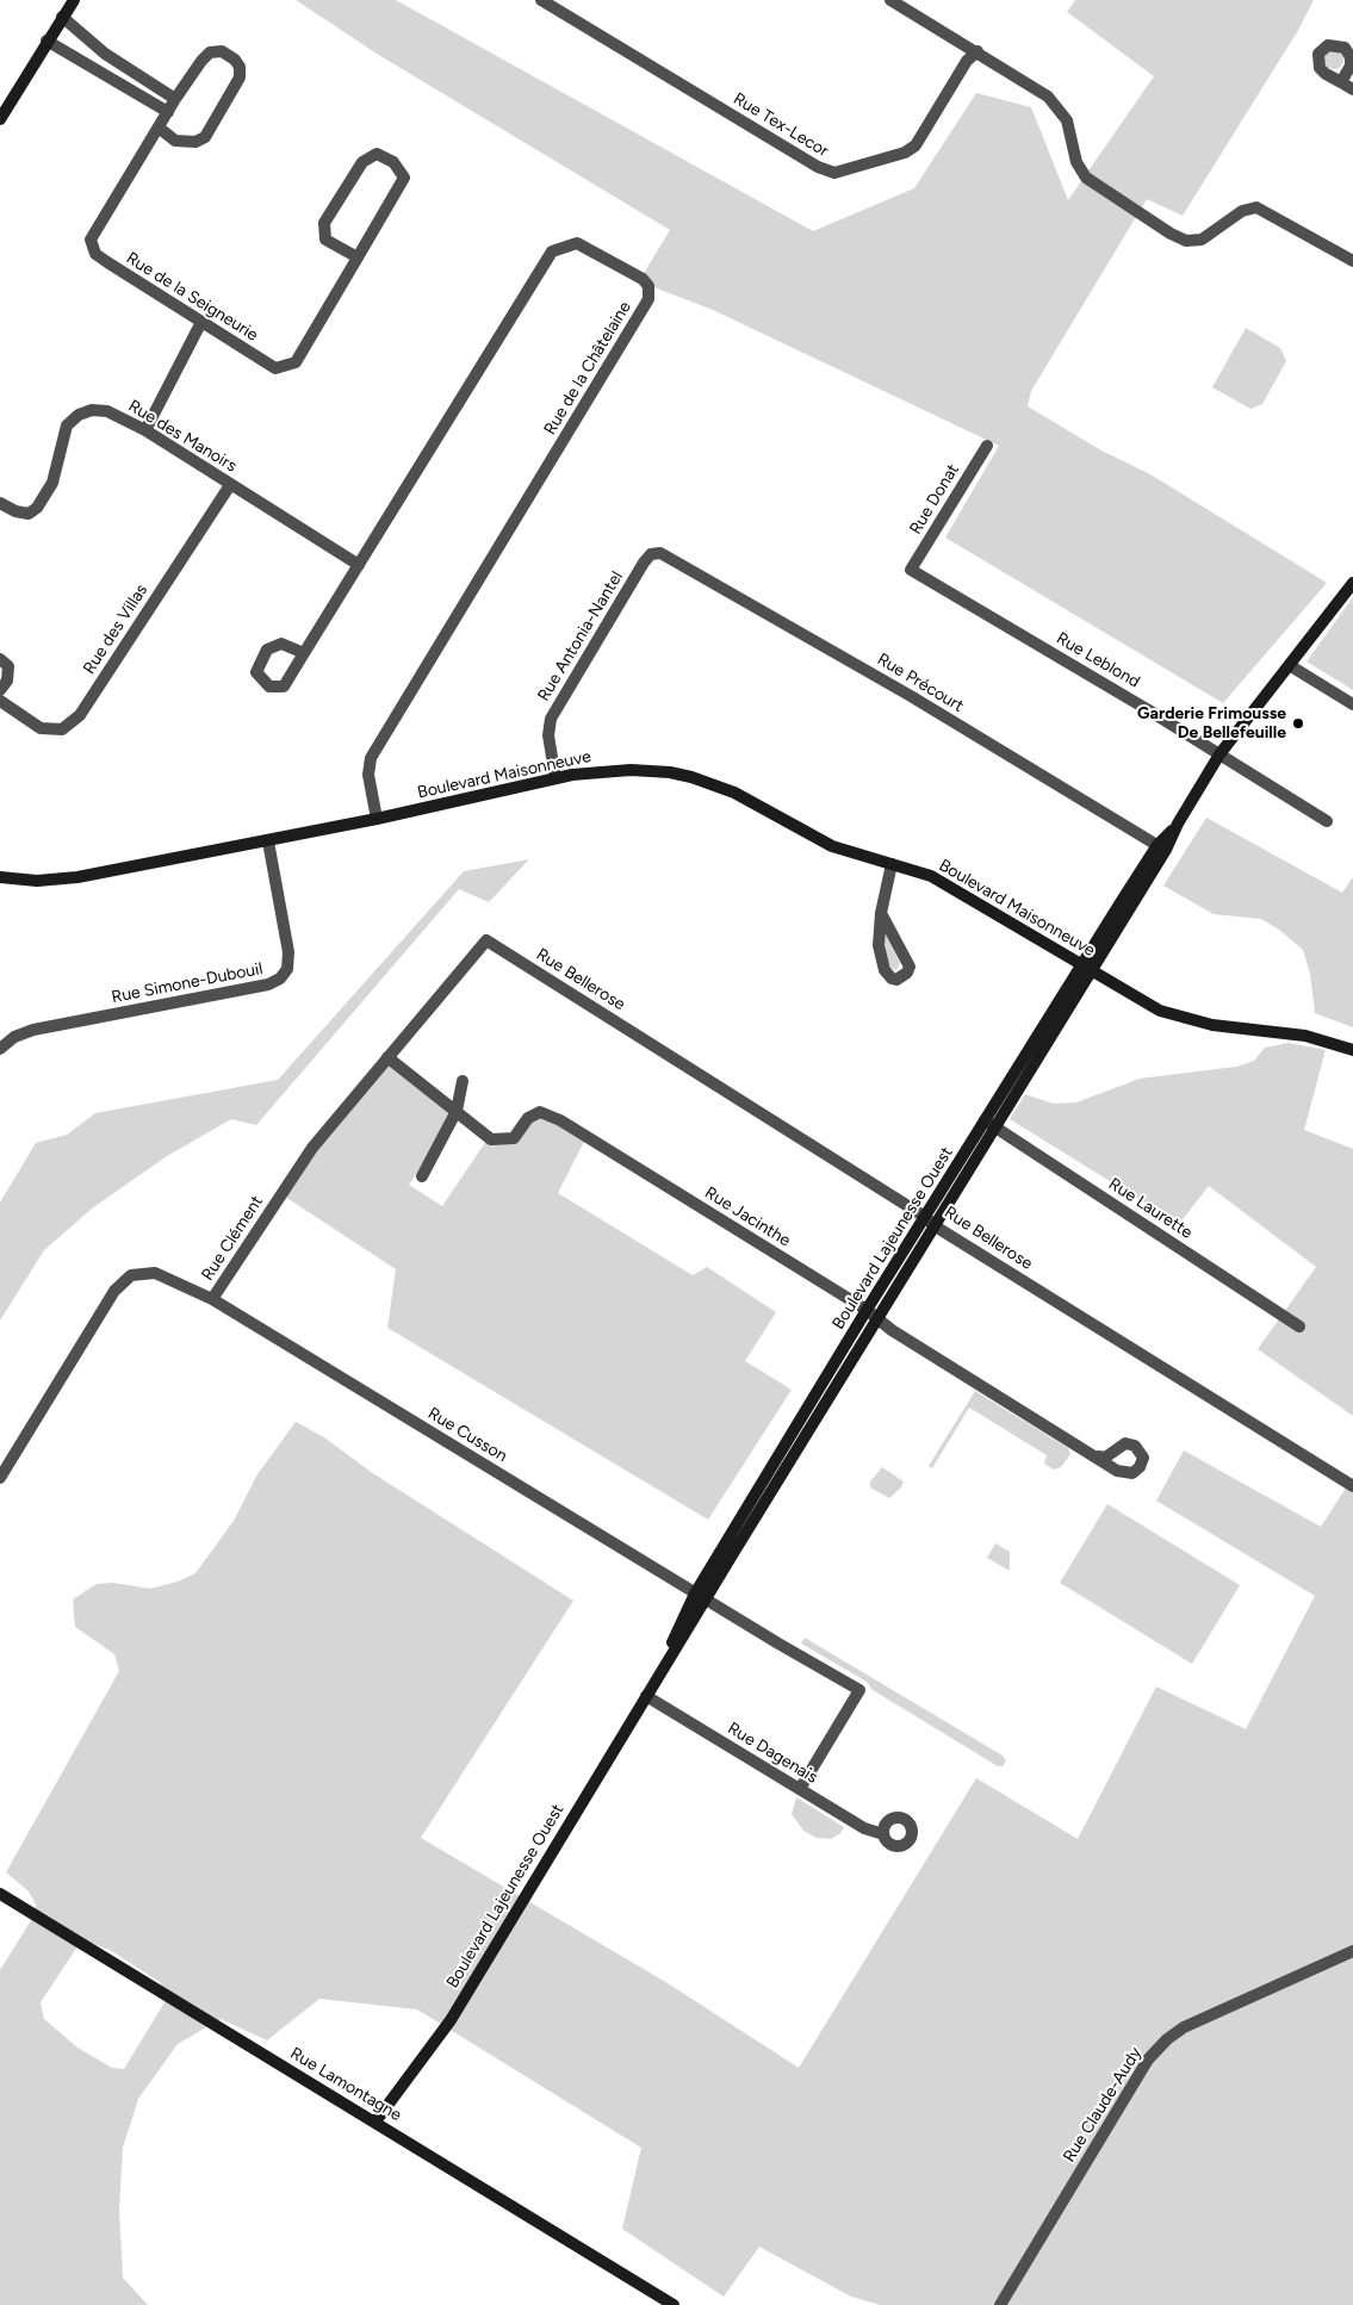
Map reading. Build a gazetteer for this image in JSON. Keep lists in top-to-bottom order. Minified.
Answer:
{"streets":{"street":["Rue Tex-Lecor","Rue de la Seigneurie","Rue de la Châtelaine","Rue des Manoirs","Rue Donat","Rue des Villas","Rue Antonia-Nantel","Rue Leblond","Rue Précourt","Boulevard Maisonneuve","Rue Bellerose","Rue Simone-Dubouil","Rue Laurette","Rue Jacinthe","Rue Clément","Boulevard Lajeunesse Ouest","Rue Cusson","Rue Dagenais","Rue Lamontagne","Rue Claude-Audy"]},"crossings":[["Rue de la Châtelaine","Rue des Manoirs"],["Rue de la Châtelaine","Boulevard Maisonneuve"],["Rue des Manoirs","Rue des Villas"],["Rue Donat","Rue Leblond"],["Rue Antonia-Nantel","Rue Précourt"],["Rue Antonia-Nantel","Boulevard Maisonneuve"],["Rue Leblond","Boulevard Lajeunesse Ouest"],["Rue Précourt","Boulevard Lajeunesse Ouest"],["Boulevard Maisonneuve","Rue Simone-Dubouil"],["Boulevard Maisonneuve","Boulevard Lajeunesse Ouest"],["Rue Bellerose","Rue Clément"],["Rue Bellerose","Boulevard Lajeunesse Ouest"],["Rue Laurette","Boulevard Lajeunesse Ouest"],["Rue Jacinthe","Rue Clément"],["Rue Jacinthe","Boulevard Lajeunesse Ouest"],["Rue Clément","Rue Cusson"],["Boulevard Lajeunesse Ouest","Rue Cusson"],["Boulevard Lajeunesse Ouest","Rue Dagenais"],["Boulevard Lajeunesse Ouest","Rue Lamontagne"],["Rue Cusson","Rue Dagenais"]],"places":["Garderie Frimousse De Bellefeuille"]}
